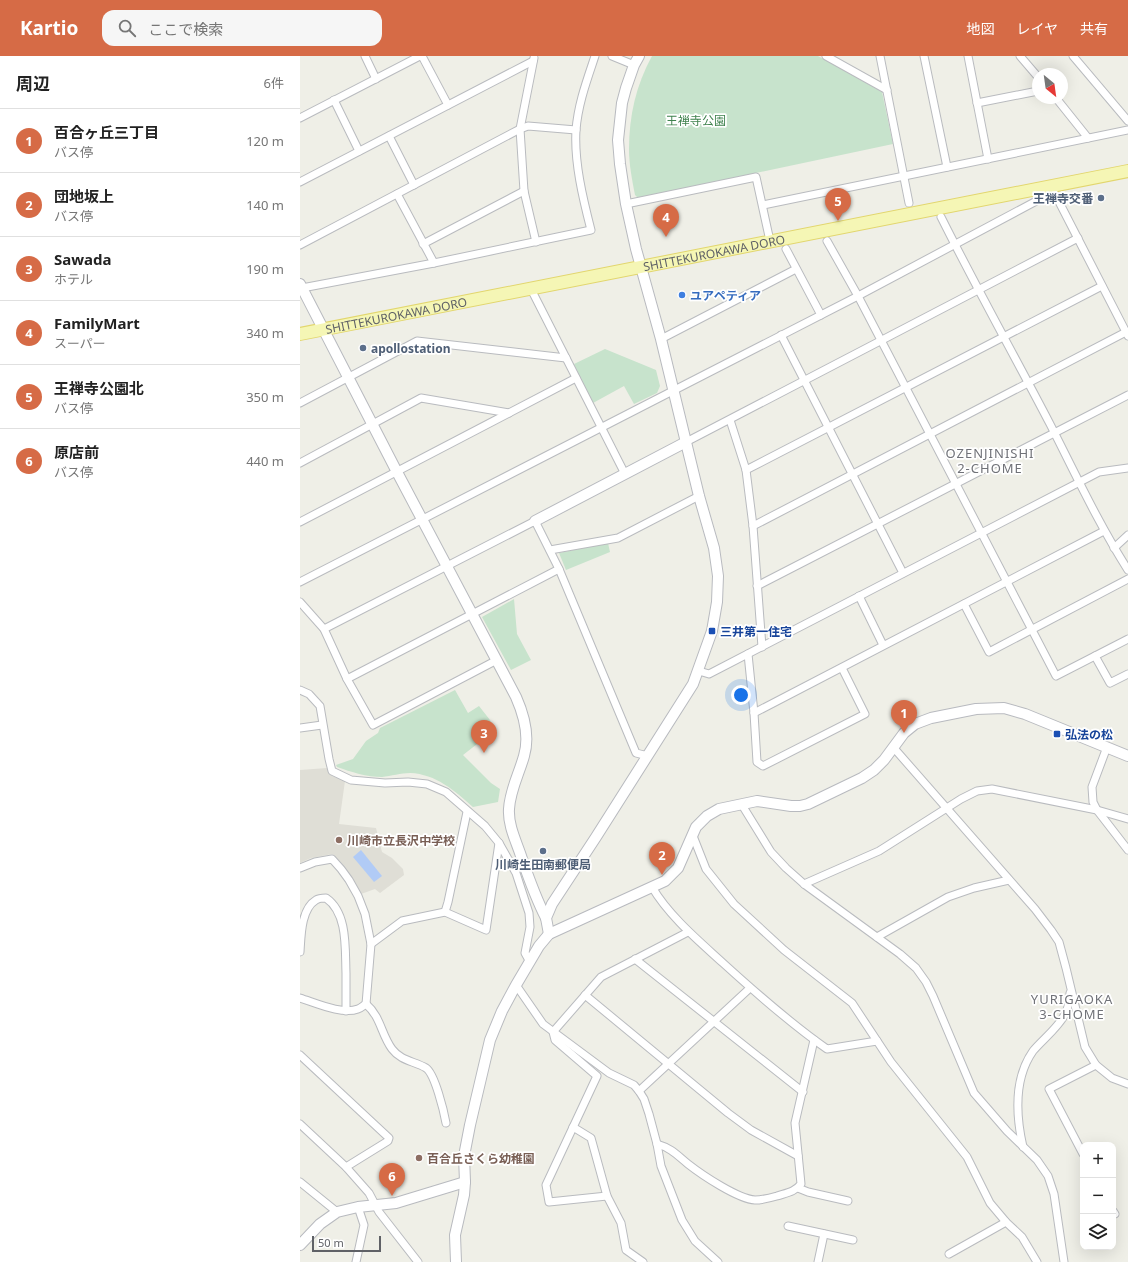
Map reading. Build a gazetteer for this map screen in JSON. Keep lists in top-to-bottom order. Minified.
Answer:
{"streets":{"main road":["SHITTEKUROKAWA DORO"]},"districts":["OZENJINISHI 2-CHOME","YURIGAOKA 3-CHOME"],"parks":["王禅寺公園"],"places":{"other":["王禅寺交番","ユアペティア","apollostation","川崎市立長沢中学校","川崎生田南郵便局","百合丘さくら幼稚園"],"transit":["三井第一住宅","弘法の松"]},"scale_bar":"50 m","north":"bottom right","page":{"header":"Kartio","search":"ここで検索","nav":["地図","レイヤ","共有"],"heading":["周辺","6件"],"list":[{"mark":"1","name":"百合ヶ丘三丁目","note":"バス停","value":"120 m"},{"mark":"2","name":"団地坂上","note":"バス停","value":"140 m"},{"mark":"3","name":"Sawada","note":"ホテル","value":"190 m"},{"mark":"4","name":"FamilyMart","note":"スーパー","value":"340 m"},{"mark":"5","name":"王禅寺公園北","note":"バス停","value":"350 m"},{"mark":"6","name":"原店前","note":"バス停","value":"440 m"}],"pins":["5","4","1","3","2","6"],"map_buttons":["+","−"],"scale":"50 m"}}
